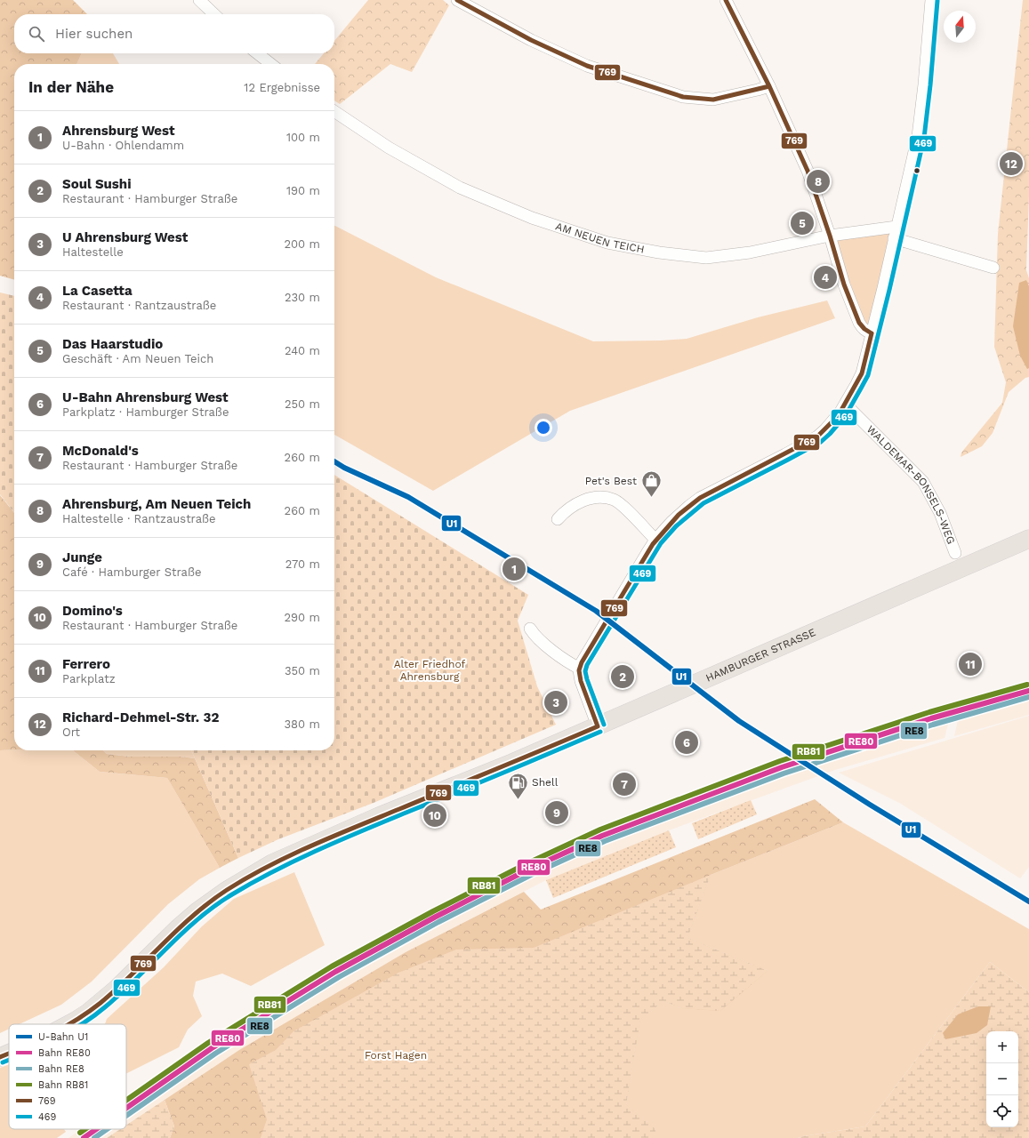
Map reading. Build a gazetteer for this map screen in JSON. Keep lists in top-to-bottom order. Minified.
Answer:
{"streets":{"main road":["HAMBURGER STRASSE"],"street":["AM NEUEN TEICH","WALDEMAR-BONSELS-WEG"]},"parks":["Alter Friedhof Ahrensburg","Forst Hagen"],"places":{"shop":["Pet's Best"],"fuel station":["Shell"]},"lines":["transit line 769","transit line 469","metro line U1","rail line RB81","rail line RE80","rail line RE8"],"legend":["U-Bahn U1","Bahn RE80","Bahn RE8","Bahn RB81","769","469"],"north":"top","page":{"search":"Hier suchen","heading":["In der Nähe","12 Ergebnisse"],"list":[{"mark":"1","name":"Ahrensburg West","note":"U-Bahn · Ohlendamm","value":"100 m"},{"mark":"2","name":"Soul Sushi","note":"Restaurant · Hamburger Straße","value":"190 m"},{"mark":"3","name":"U Ahrensburg West","note":"Haltestelle","value":"200 m"},{"mark":"4","name":"La Casetta","note":"Restaurant · Rantzaustraße","value":"230 m"},{"mark":"5","name":"Das Haarstudio","note":"Geschäft · Am Neuen Teich","value":"240 m"},{"mark":"6","name":"U-Bahn Ahrensburg West","note":"Parkplatz · Hamburger Straße","value":"250 m"},{"mark":"7","name":"McDonald's","note":"Restaurant · Hamburger Straße","value":"260 m"},{"mark":"8","name":"Ahrensburg, Am Neuen Teich","note":"Haltestelle · Rantzaustraße","value":"260 m"},{"mark":"9","name":"Junge","note":"Café · Hamburger Straße","value":"270 m"},{"mark":"10","name":"Domino's","note":"Restaurant · Hamburger Straße","value":"290 m"},{"mark":"11","name":"Ferrero","note":"Parkplatz","value":"350 m"},{"mark":"12","name":"Richard-Dehmel-Str. 32","note":"Ort","value":"380 m"}],"pins":["12","8","5","4","1","11","2","3","6","7","9","10"],"map_buttons":["+","−"]}}
